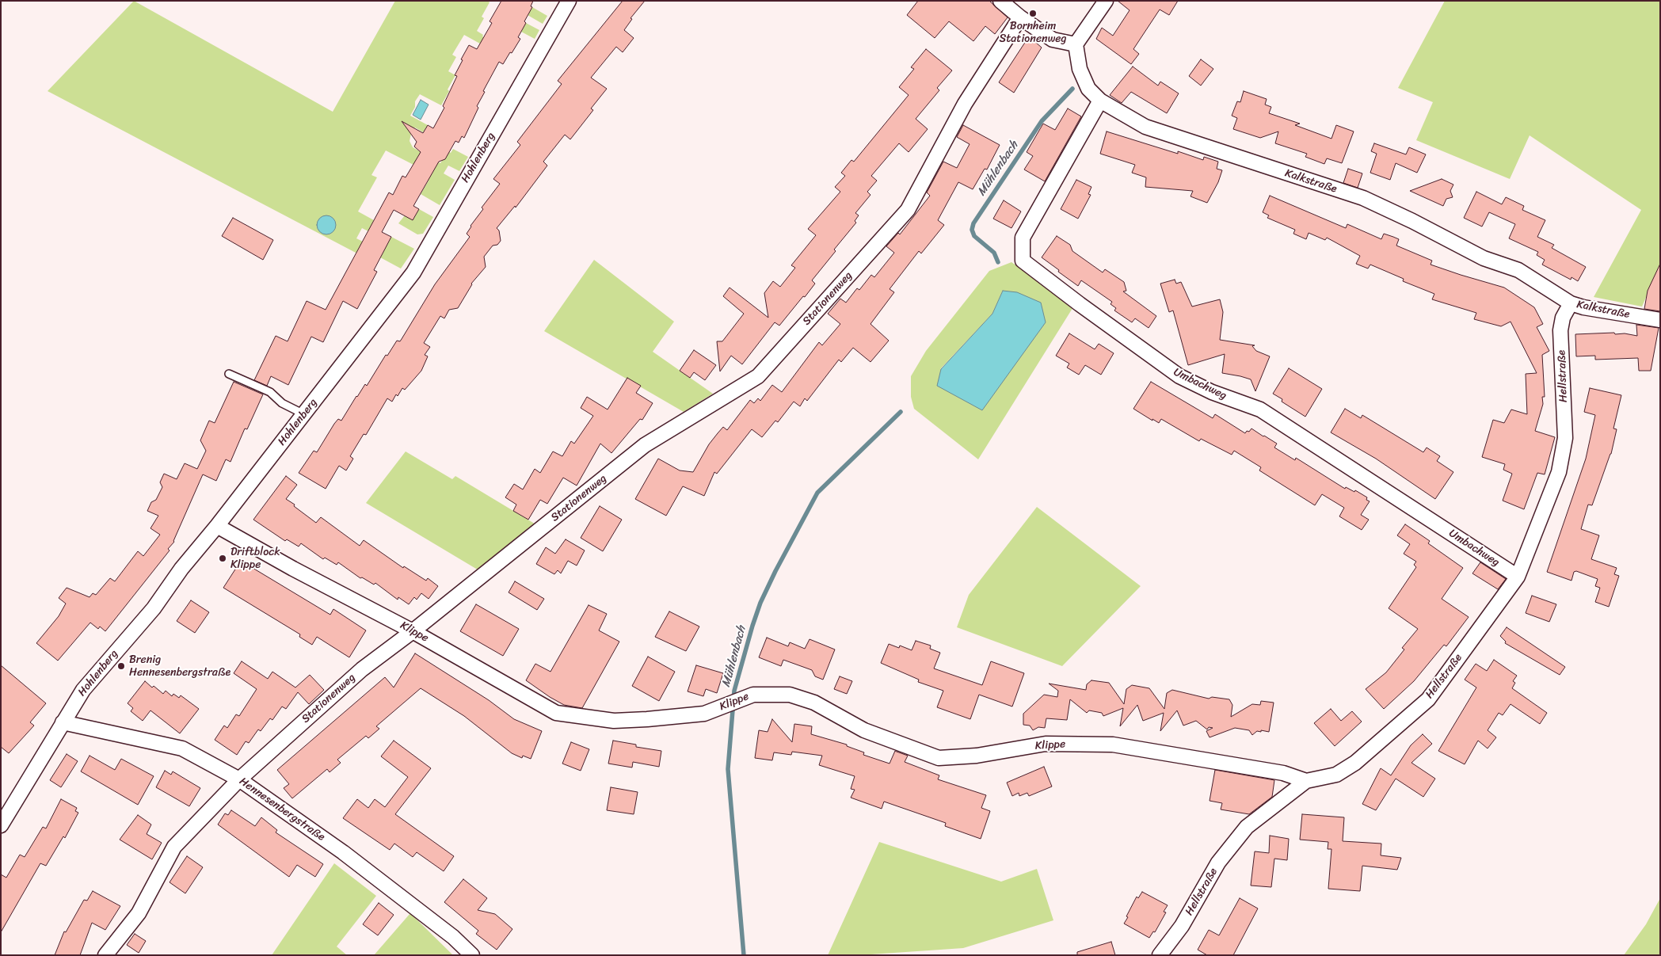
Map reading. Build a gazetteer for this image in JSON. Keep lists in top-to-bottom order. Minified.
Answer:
{"streets":{"street":["Hohlenberg","Kalkstraße","Stationenweg","Hellstraße","Umbachweg","Klippe","Hennesenbergstraße"]},"crossings":[["Hohlenberg","Klippe"],["Hohlenberg","Hennesenbergstraße"],["Kalkstraße","Hellstraße"],["Kalkstraße","Umbachweg"],["Stationenweg","Klippe"],["Stationenweg","Hennesenbergstraße"],["Hellstraße","Umbachweg"],["Hellstraße","Klippe"]],"water":["Mühlenbach"],"places":["Bornheim Stationenweg","Driftblock Klippe","Brenig Hennesenbergstraße"]}
